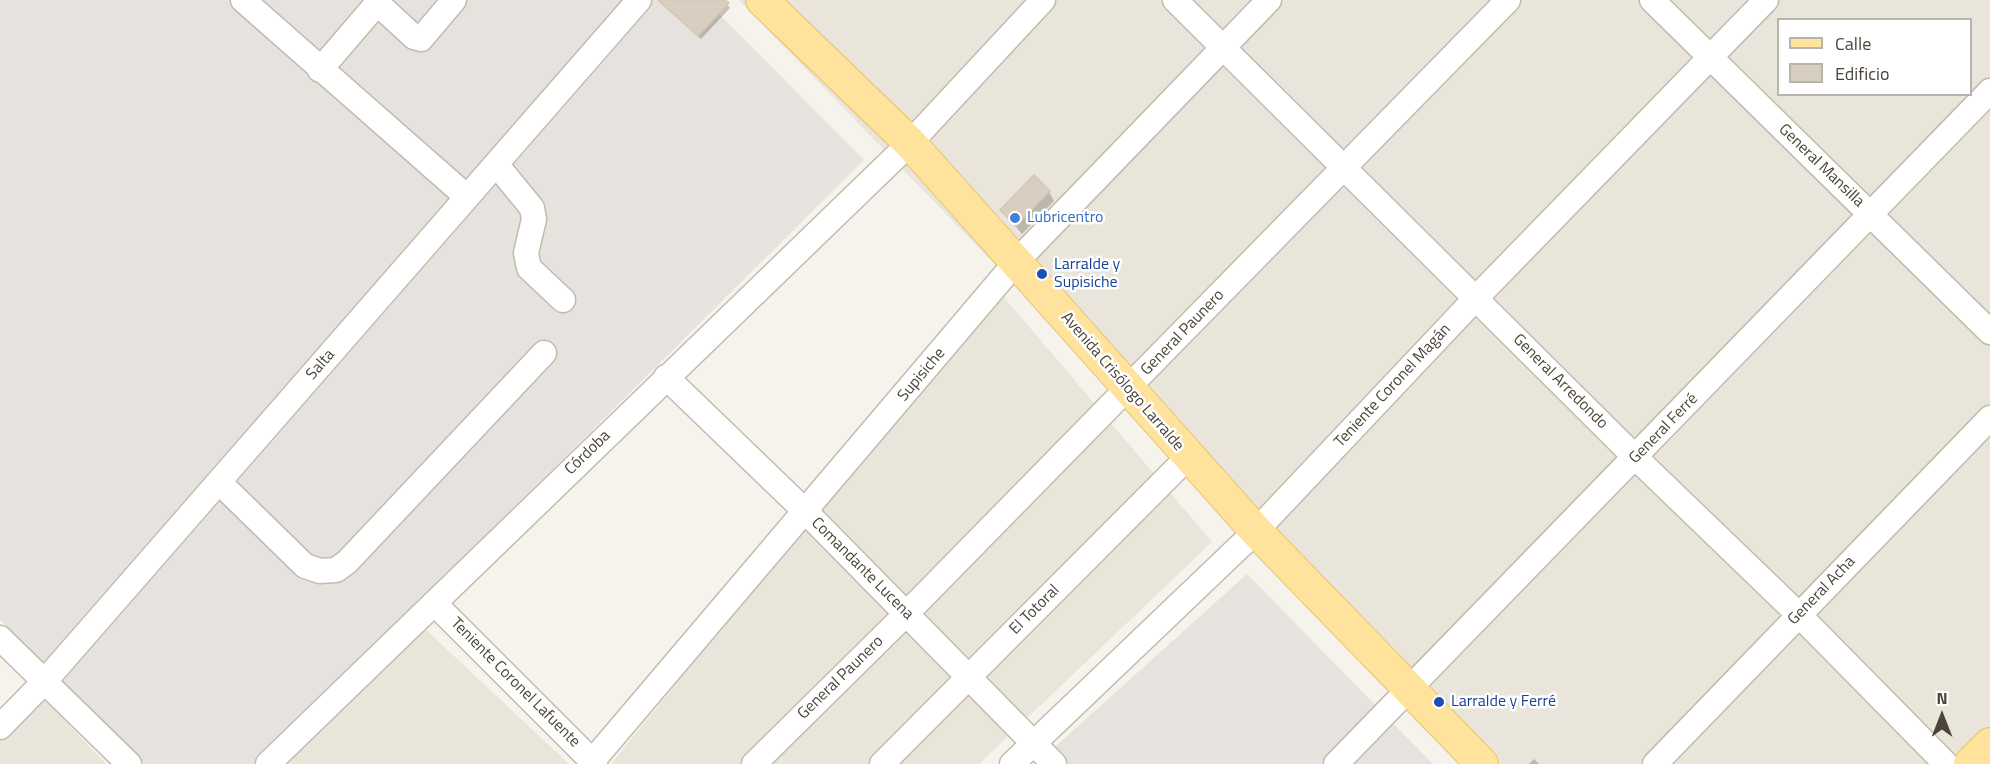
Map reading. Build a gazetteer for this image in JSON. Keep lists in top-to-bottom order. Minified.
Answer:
{"streets":{"main road":["Avenida Crisólogo Larralde"],"street":["General Mansilla","General Paunero","Salta","Supisiche","General Arredondo","Teniente Coronel Magán","General Ferré","Córdoba","Comandante Lucena","General Acha","El Totoral","Teniente Coronel Lafuente"]},"crossings":[["General Mansilla","Teniente Coronel Magán"],["General Mansilla","General Ferré"],["General Paunero","Avenida Crisólogo Larralde"],["General Paunero","General Arredondo"],["General Paunero","Comandante Lucena"],["Supisiche","Avenida Crisólogo Larralde"],["Supisiche","General Arredondo"],["Supisiche","Comandante Lucena"],["Supisiche","Teniente Coronel Lafuente"],["Avenida Crisólogo Larralde","Teniente Coronel Magán"],["Avenida Crisólogo Larralde","General Ferré"],["Avenida Crisólogo Larralde","Córdoba"],["Avenida Crisólogo Larralde","El Totoral"],["General Arredondo","Teniente Coronel Magán"],["General Arredondo","General Ferré"],["General Arredondo","General Acha"],["Teniente Coronel Magán","Comandante Lucena"],["Córdoba","Comandante Lucena"],["Córdoba","Teniente Coronel Lafuente"],["Comandante Lucena","El Totoral"]],"places":["Lubricentro","Larralde y Supisiche","Larralde y Ferré"],"legend":["Calle","Edificio"],"north":"top"}
